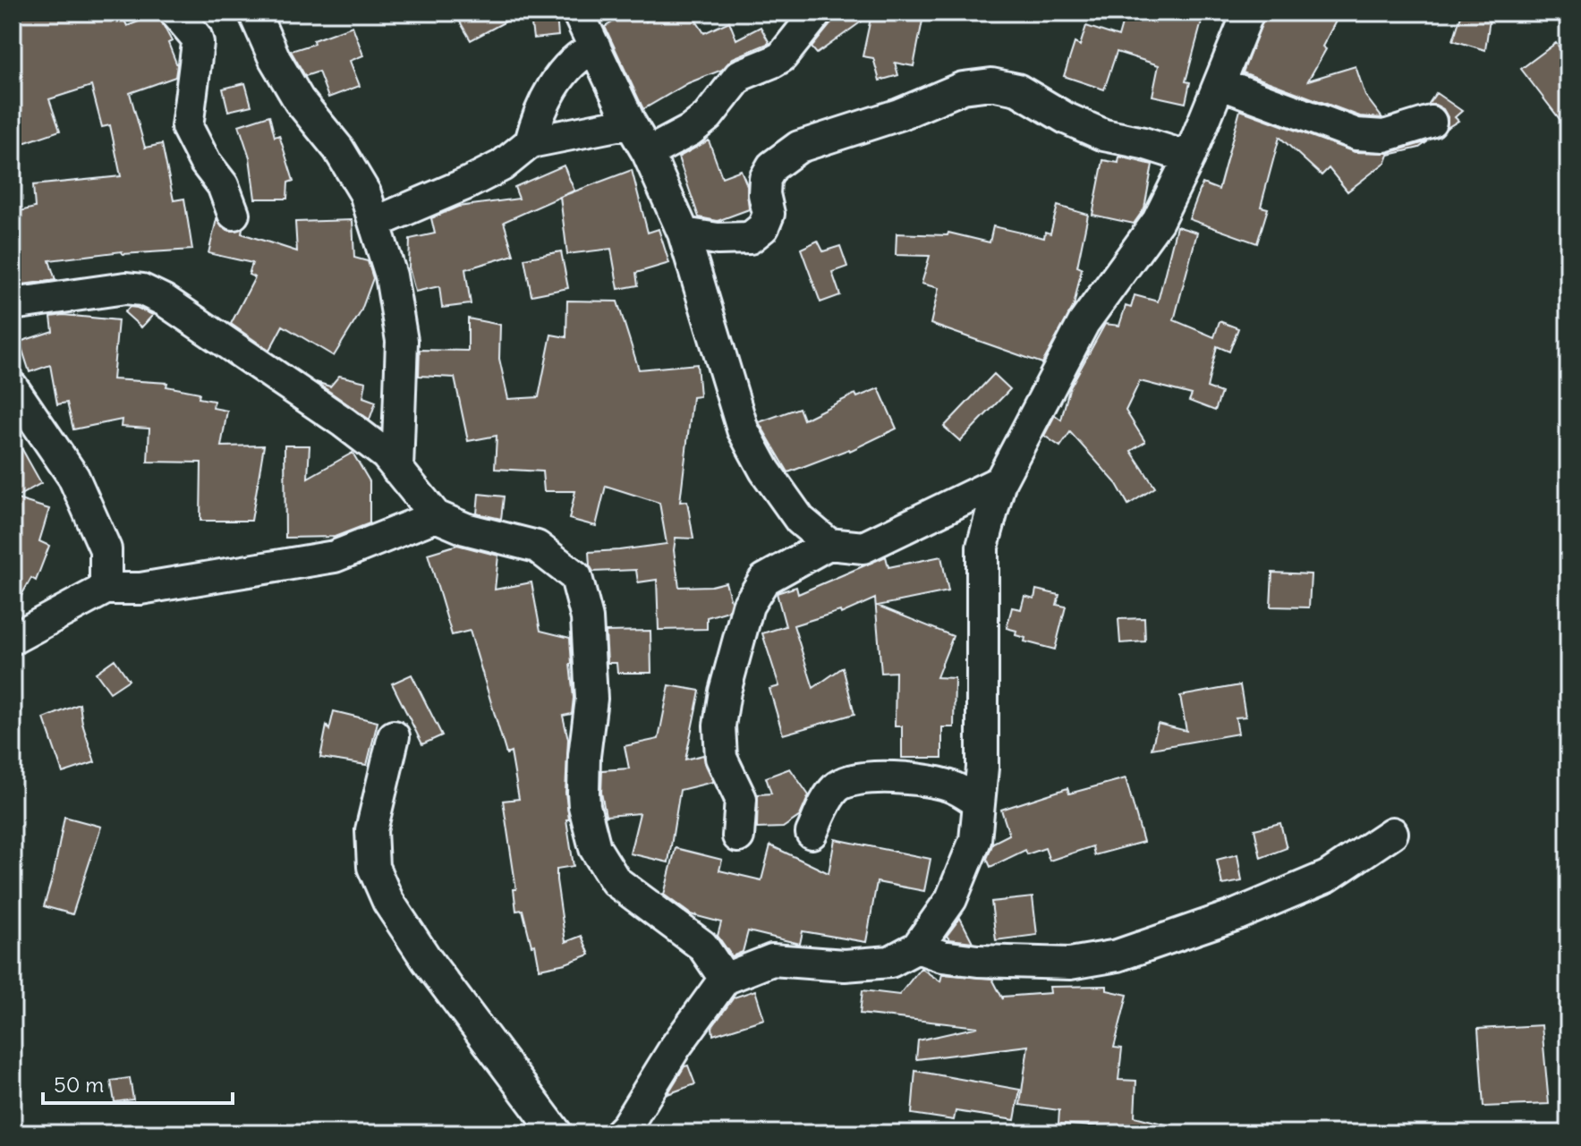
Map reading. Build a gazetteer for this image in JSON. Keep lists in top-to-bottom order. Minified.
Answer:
{"scale_bar":"50 m"}
